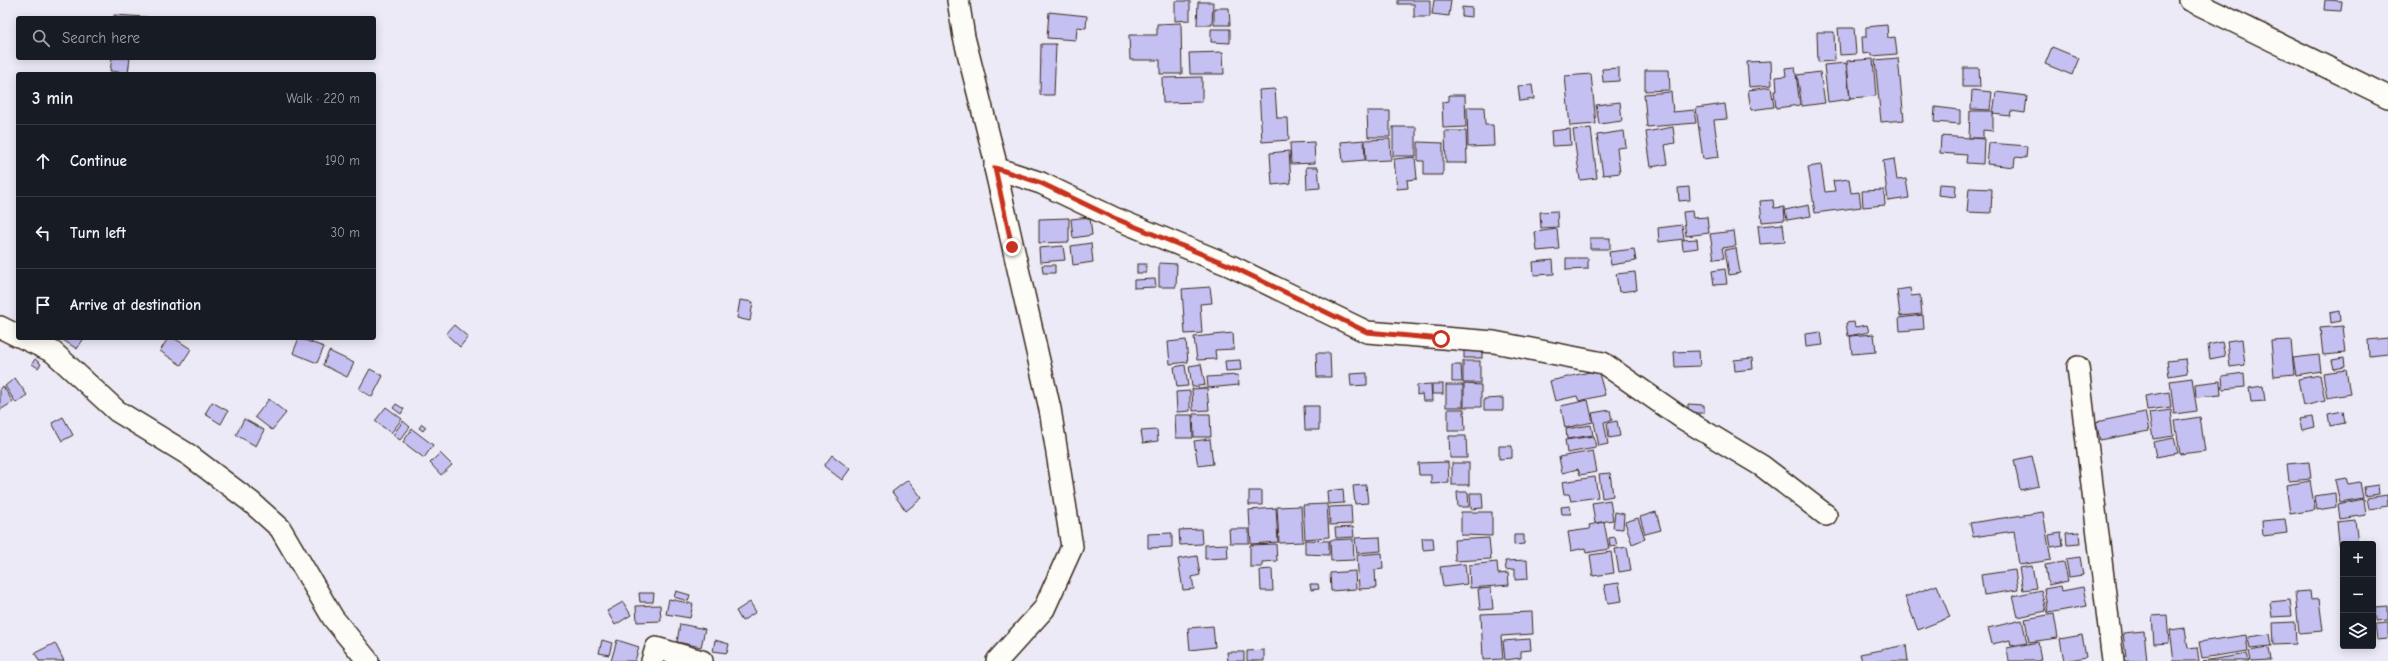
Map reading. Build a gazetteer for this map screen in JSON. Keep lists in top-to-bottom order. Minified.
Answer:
{"page":{"search":"Search here","heading":["3 min","Walk · 220 m"],"list":[["Continue","190 m"],["Turn left","30 m"],"Arrive at destination"],"map_buttons":["+","−"]}}
